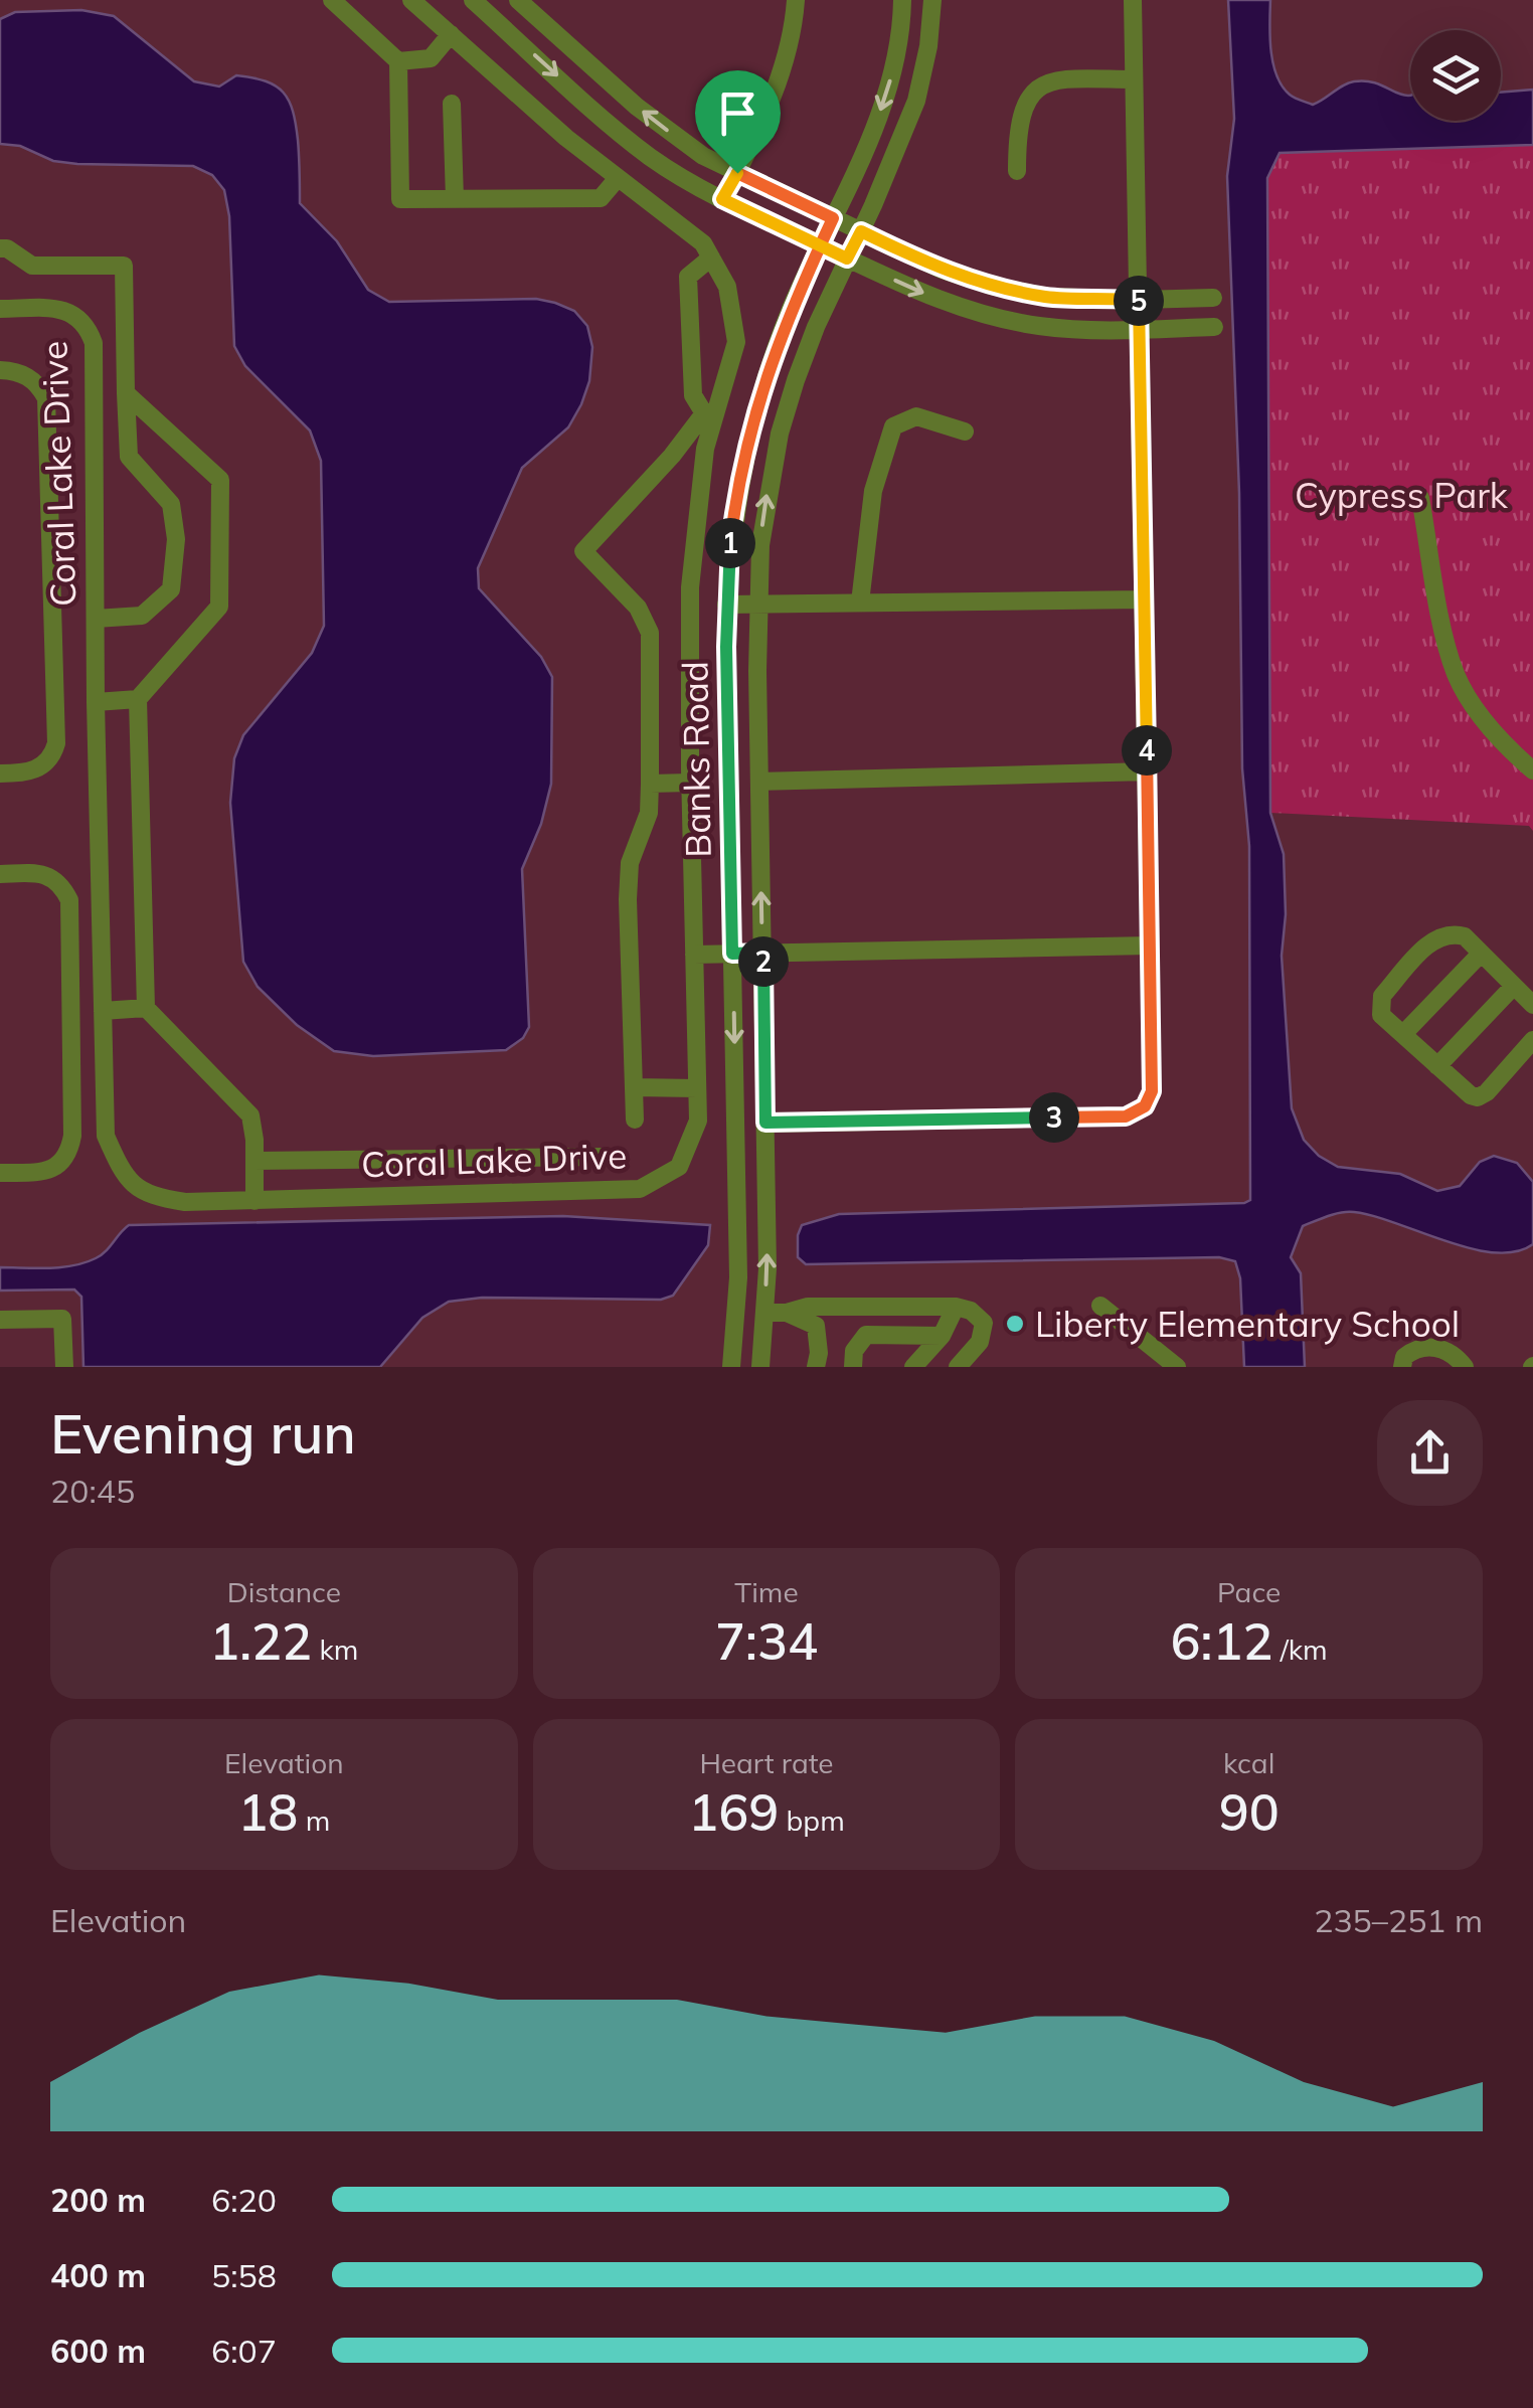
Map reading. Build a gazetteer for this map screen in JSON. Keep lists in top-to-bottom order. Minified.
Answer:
{"streets":{"street":["Coral Lake Drive","Banks Road"]},"parks":["Cypress Park"],"places":["Liberty Elementary School"],"page":{"pins":["5","1","4","2","3"],"heading":["Evening run","20:45"],"stats":[["Distance","1.22 km"],["Time","7:34"],["Pace","6:12 /km"],["Elevation","18 m"],["Heart rate","169 bpm"],["kcal","90"]],"chart":["Elevation","235–251 m"],"list":[{"name":"200 m","note":"6:20"},{"name":"400 m","note":"5:58"},{"name":"600 m","note":"6:07"}]}}
